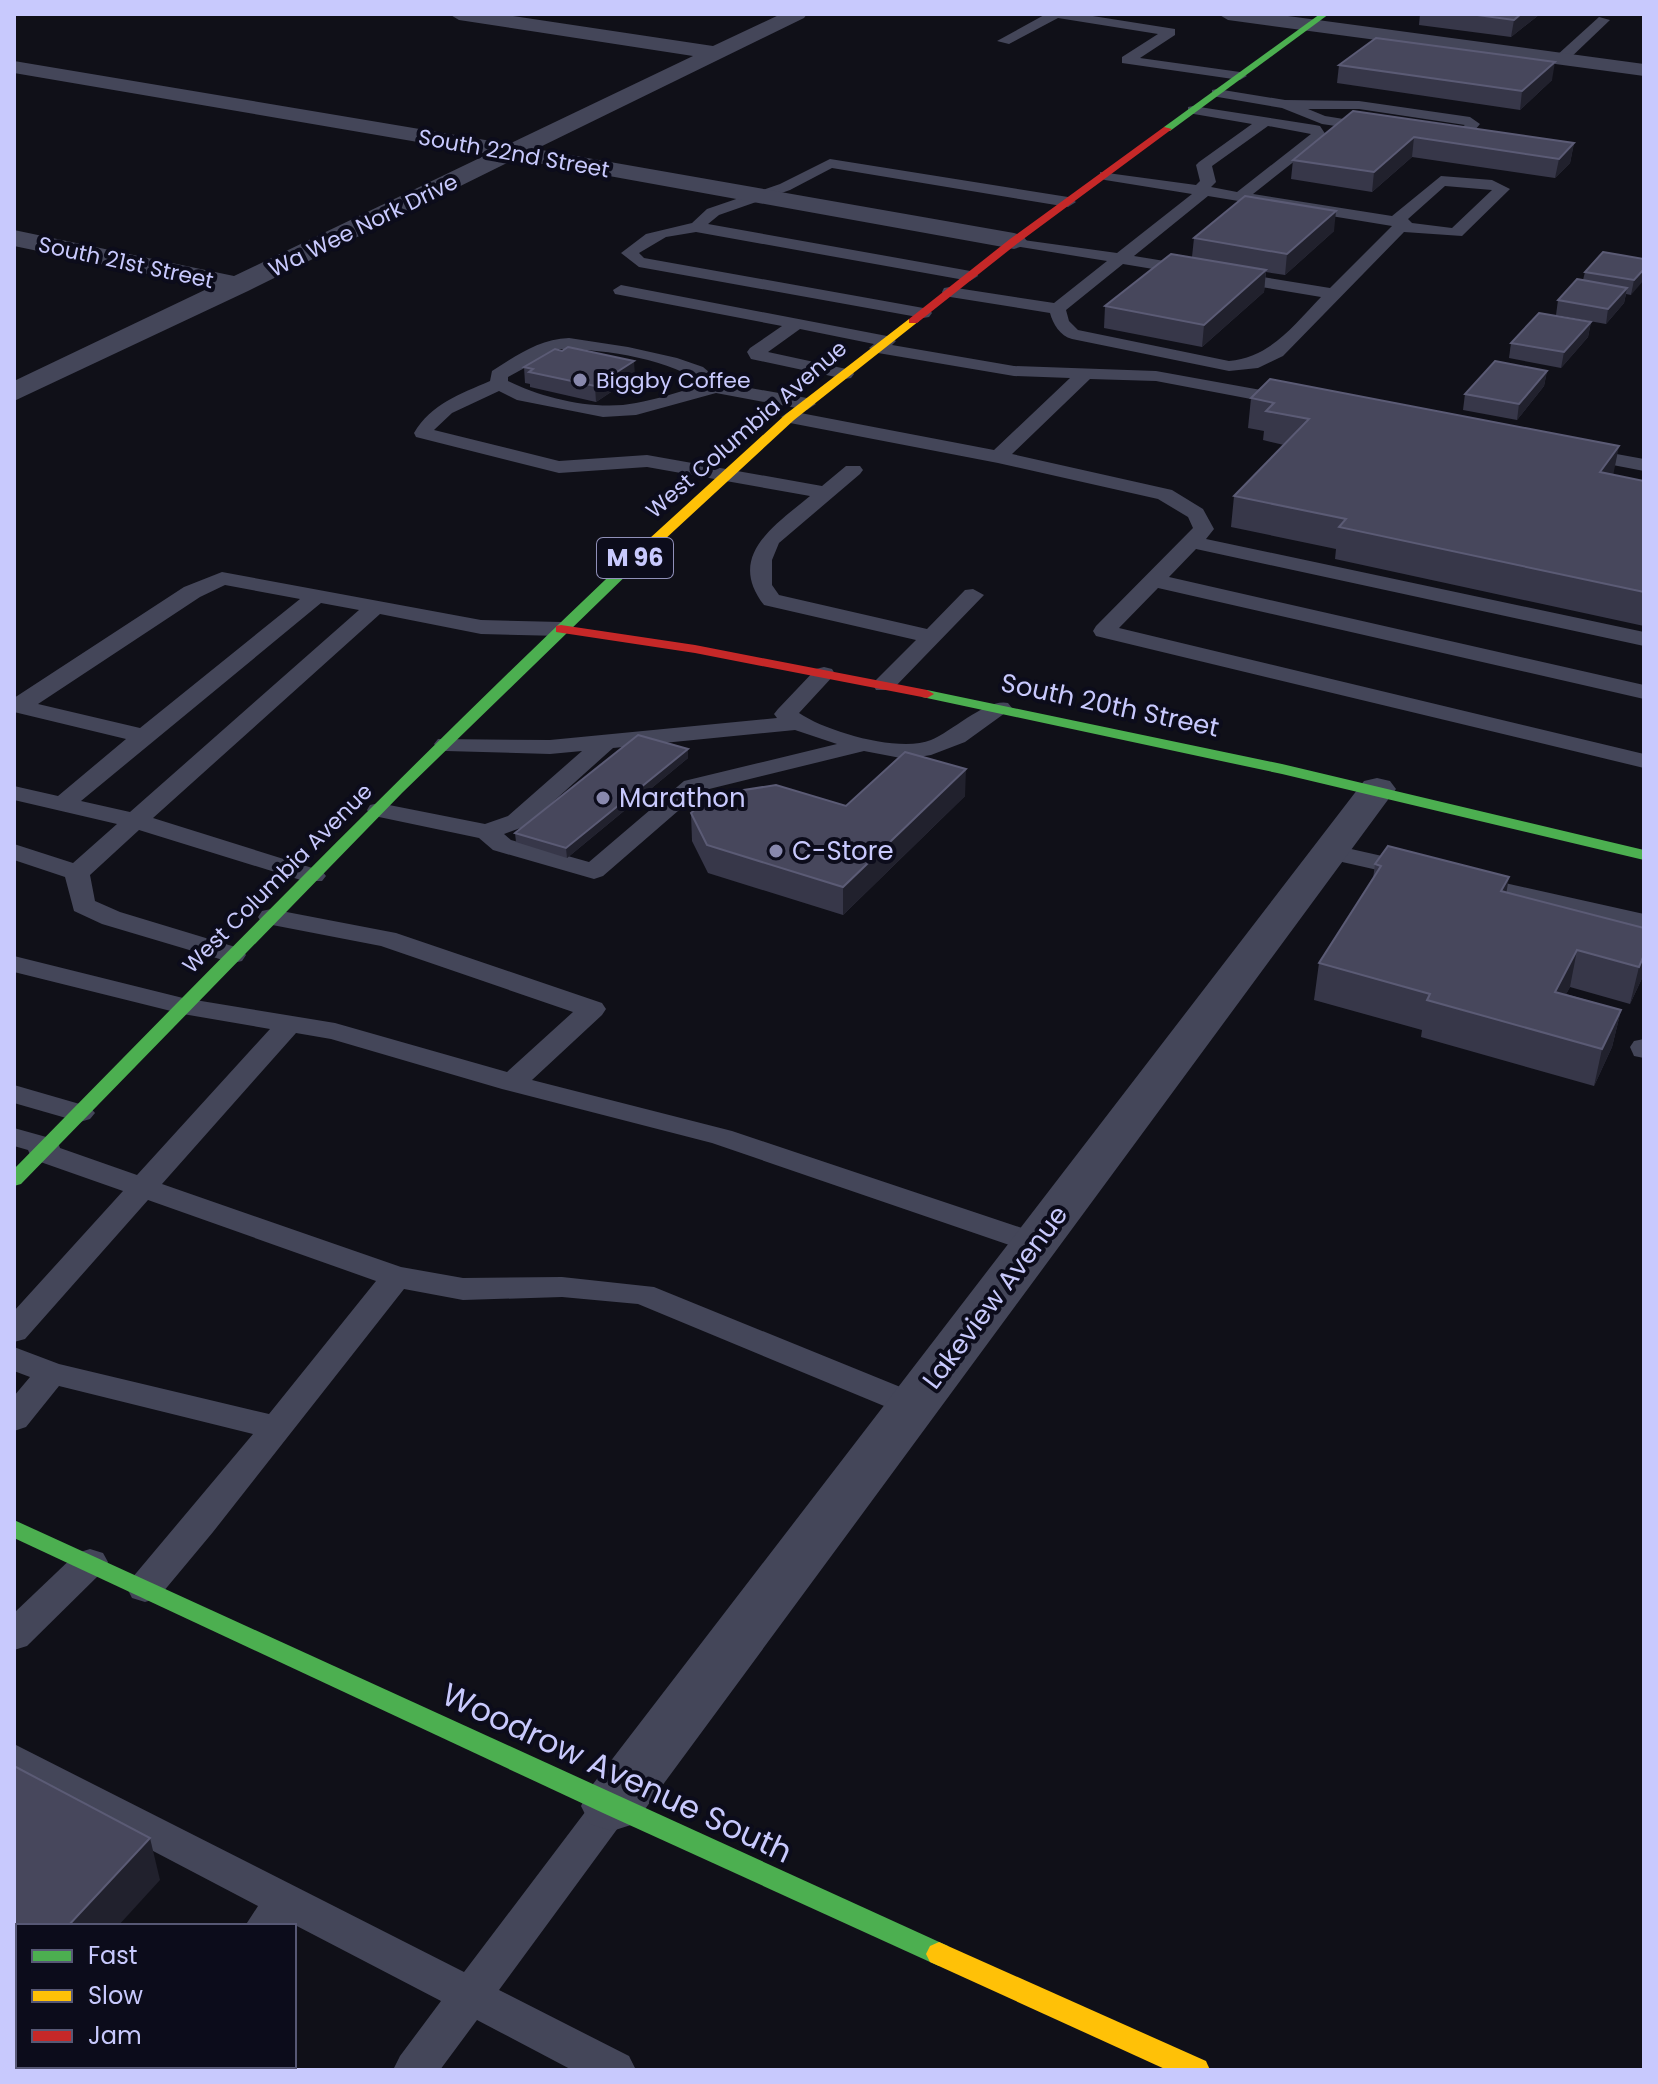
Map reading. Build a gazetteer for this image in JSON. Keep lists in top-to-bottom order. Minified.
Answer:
{"streets":{"main road":["West Columbia Avenue","M 96","South 20th Street","Woodrow Avenue South"],"street":["South 22nd Street","Wa Wee Nork Drive","South 21st Street","Lakeview Avenue"]},"crossings":[["South 22nd Street","Wa Wee Nork Drive"],["South 22nd Street","West Columbia Avenue"],["Wa Wee Nork Drive","South 21st Street"],["West Columbia Avenue","South 20th Street"],["South 20th Street","Lakeview Avenue"],["Lakeview Avenue","Woodrow Avenue South"]],"places":["Biggby Coffee","Marathon","C-Store"],"legend":["Fast","Slow","Jam"]}
